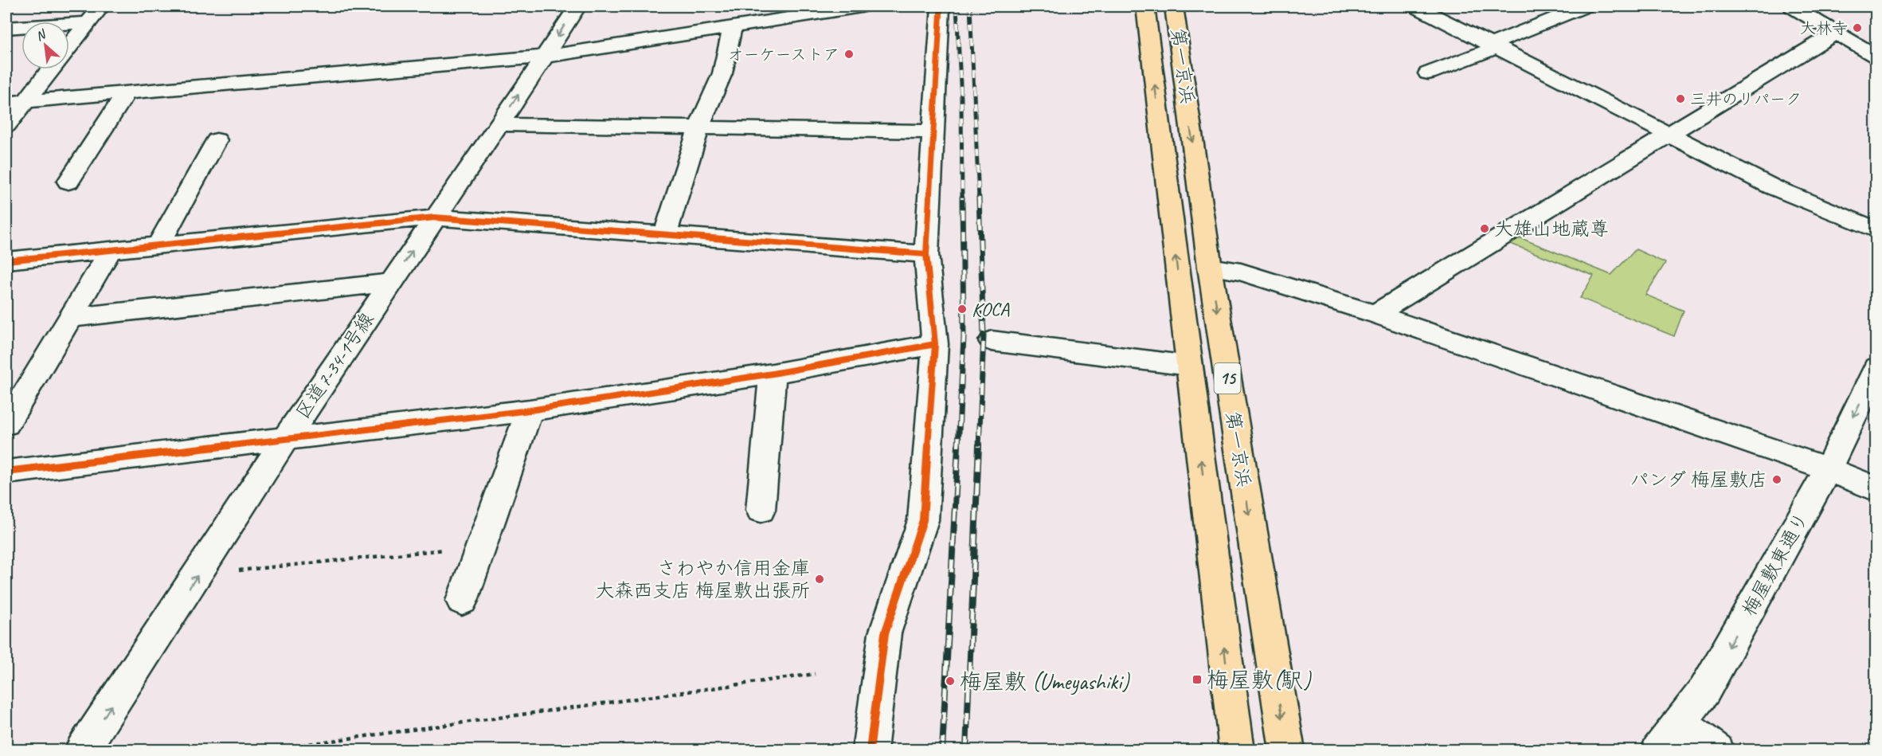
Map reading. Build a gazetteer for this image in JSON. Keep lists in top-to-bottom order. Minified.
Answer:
{"streets":{"highway":["第一京浜","15"],"street":["区道7-34-1号線","梅屋敷東通り"]},"one_way":["梅屋敷東通り"],"places":{"other":["大林寺","オーケーストア","三井のリパーク","大雄山地蔵尊","KOCA","パンダ 梅屋敷店","さわやか信用金庫 大森西支店 梅屋敷出張所","梅屋敷 (Umeyashiki)"],"transit":["梅屋敷(駅)"]},"north":"top left"}
